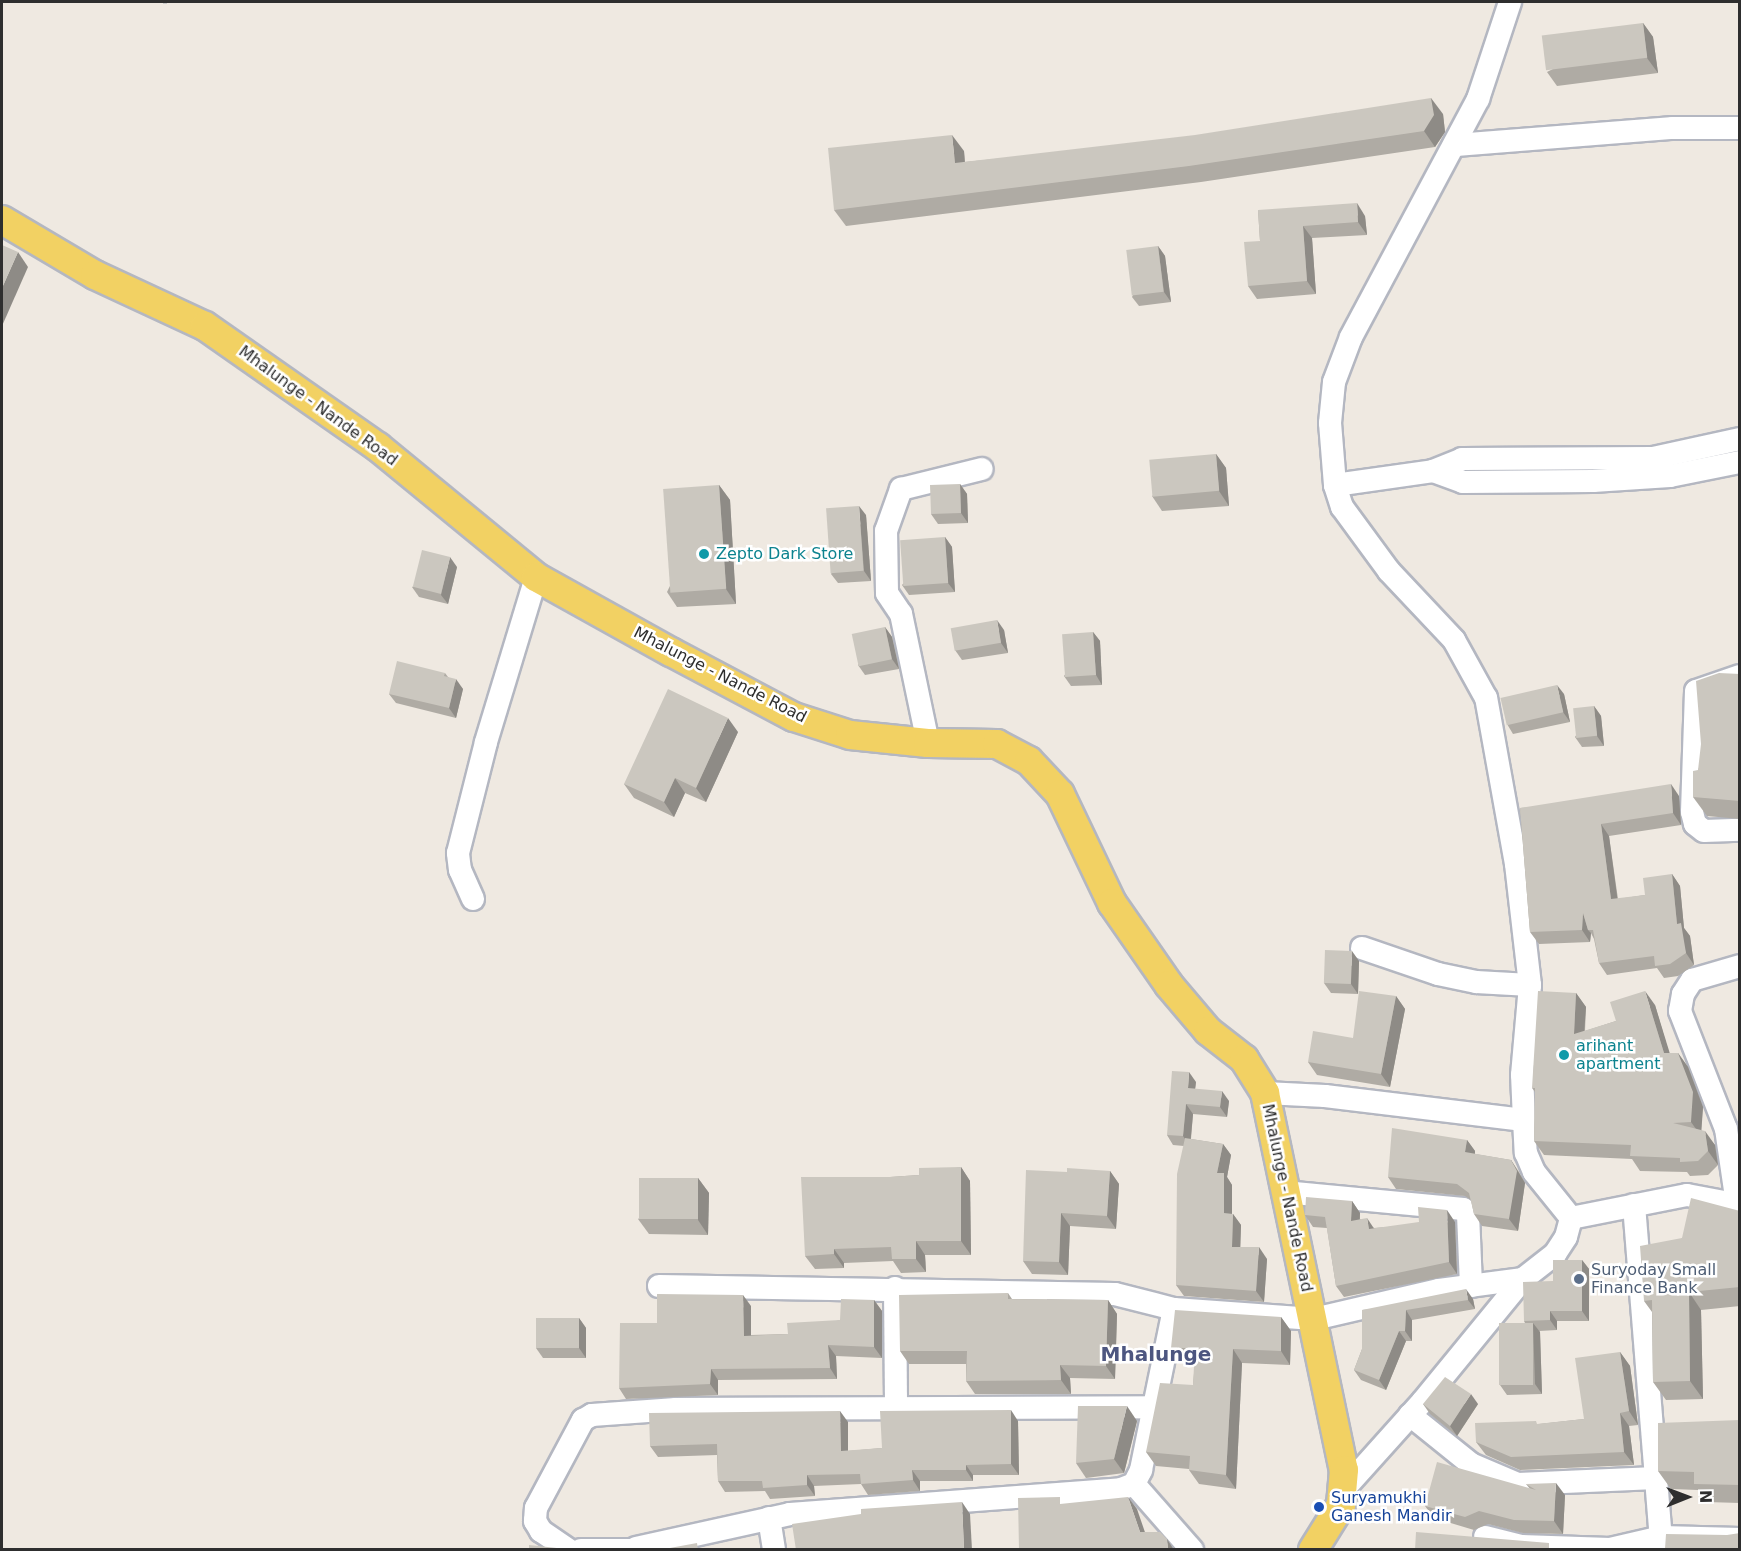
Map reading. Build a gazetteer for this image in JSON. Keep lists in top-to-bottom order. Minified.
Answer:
{"streets":{"main road":["Mhalunge - Nande Road"]},"districts":["Mhalunge"],"places":["Zepto Dark Store","arihant apartment","Suryoday Small Finance Bank","Suryamukhi Ganesh Mandir"],"north":"right"}
